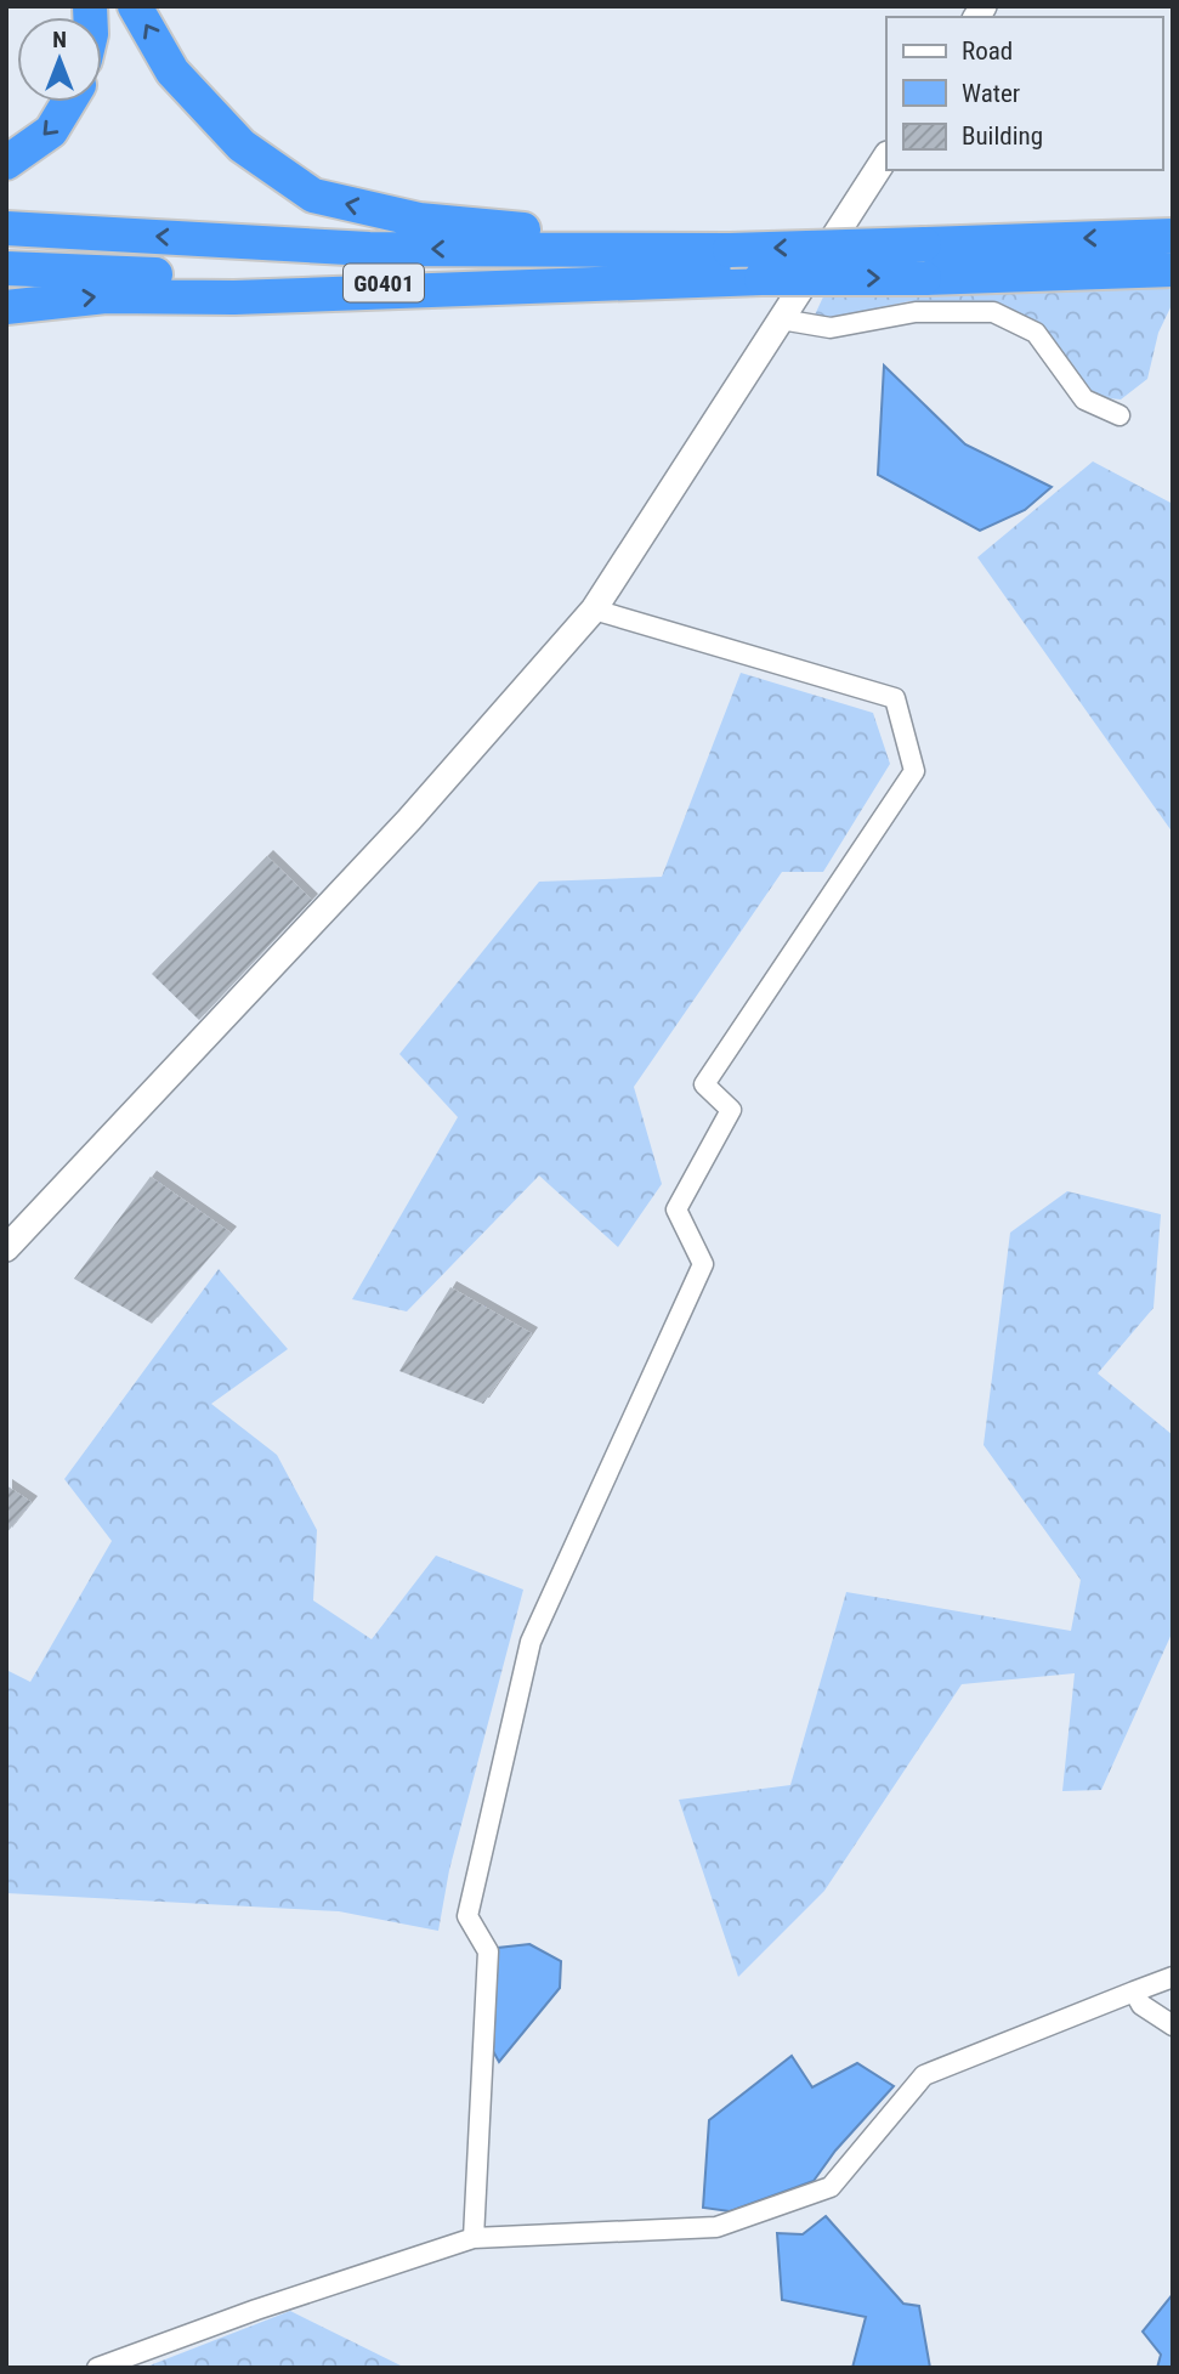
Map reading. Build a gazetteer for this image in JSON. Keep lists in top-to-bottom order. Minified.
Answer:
{"streets":{"highway":["G0401"]},"legend":["Road","Water","Building"],"north":"top"}
